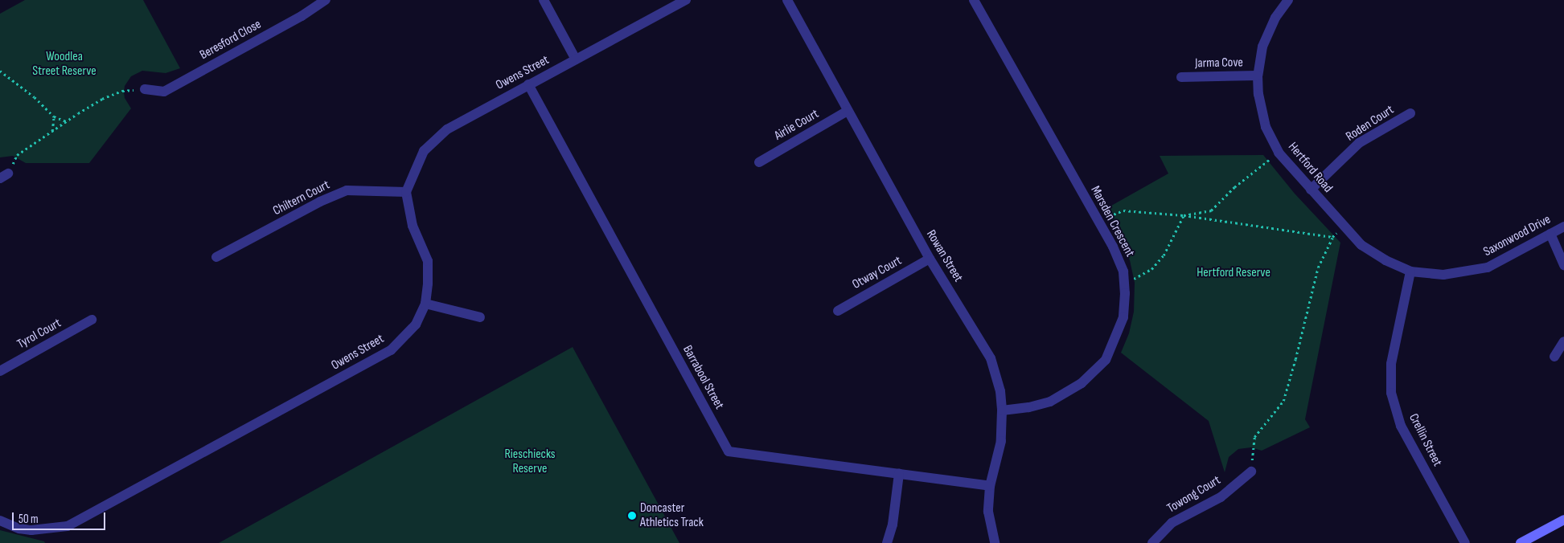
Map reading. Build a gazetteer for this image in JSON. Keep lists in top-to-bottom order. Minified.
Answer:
{"streets":{"street":["Beresford Close","Jarma Cove","Owens Street","Roden Court","Airlie Court","Hertford Road","Chiltern Court","Marsden Crescent","Saxonwood Drive","Rowan Street","Otway Court","Tyrol Court","Barrabool Street","Crellin Street","Towong Court"]},"crossings":[["Jarma Cove","Hertford Road"],["Owens Street","Chiltern Court"],["Owens Street","Barrabool Street"],["Roden Court","Hertford Road"],["Airlie Court","Rowan Street"],["Hertford Road","Saxonwood Drive"],["Hertford Road","Crellin Street"],["Marsden Crescent","Rowan Street"],["Saxonwood Drive","Crellin Street"],["Rowan Street","Otway Court"],["Rowan Street","Barrabool Street"]],"parks":["Woodlea Street Reserve","Hertford Reserve","Rieschiecks Reserve"],"places":["Doncaster Athletics Track"],"scale_bar":"50 m"}
